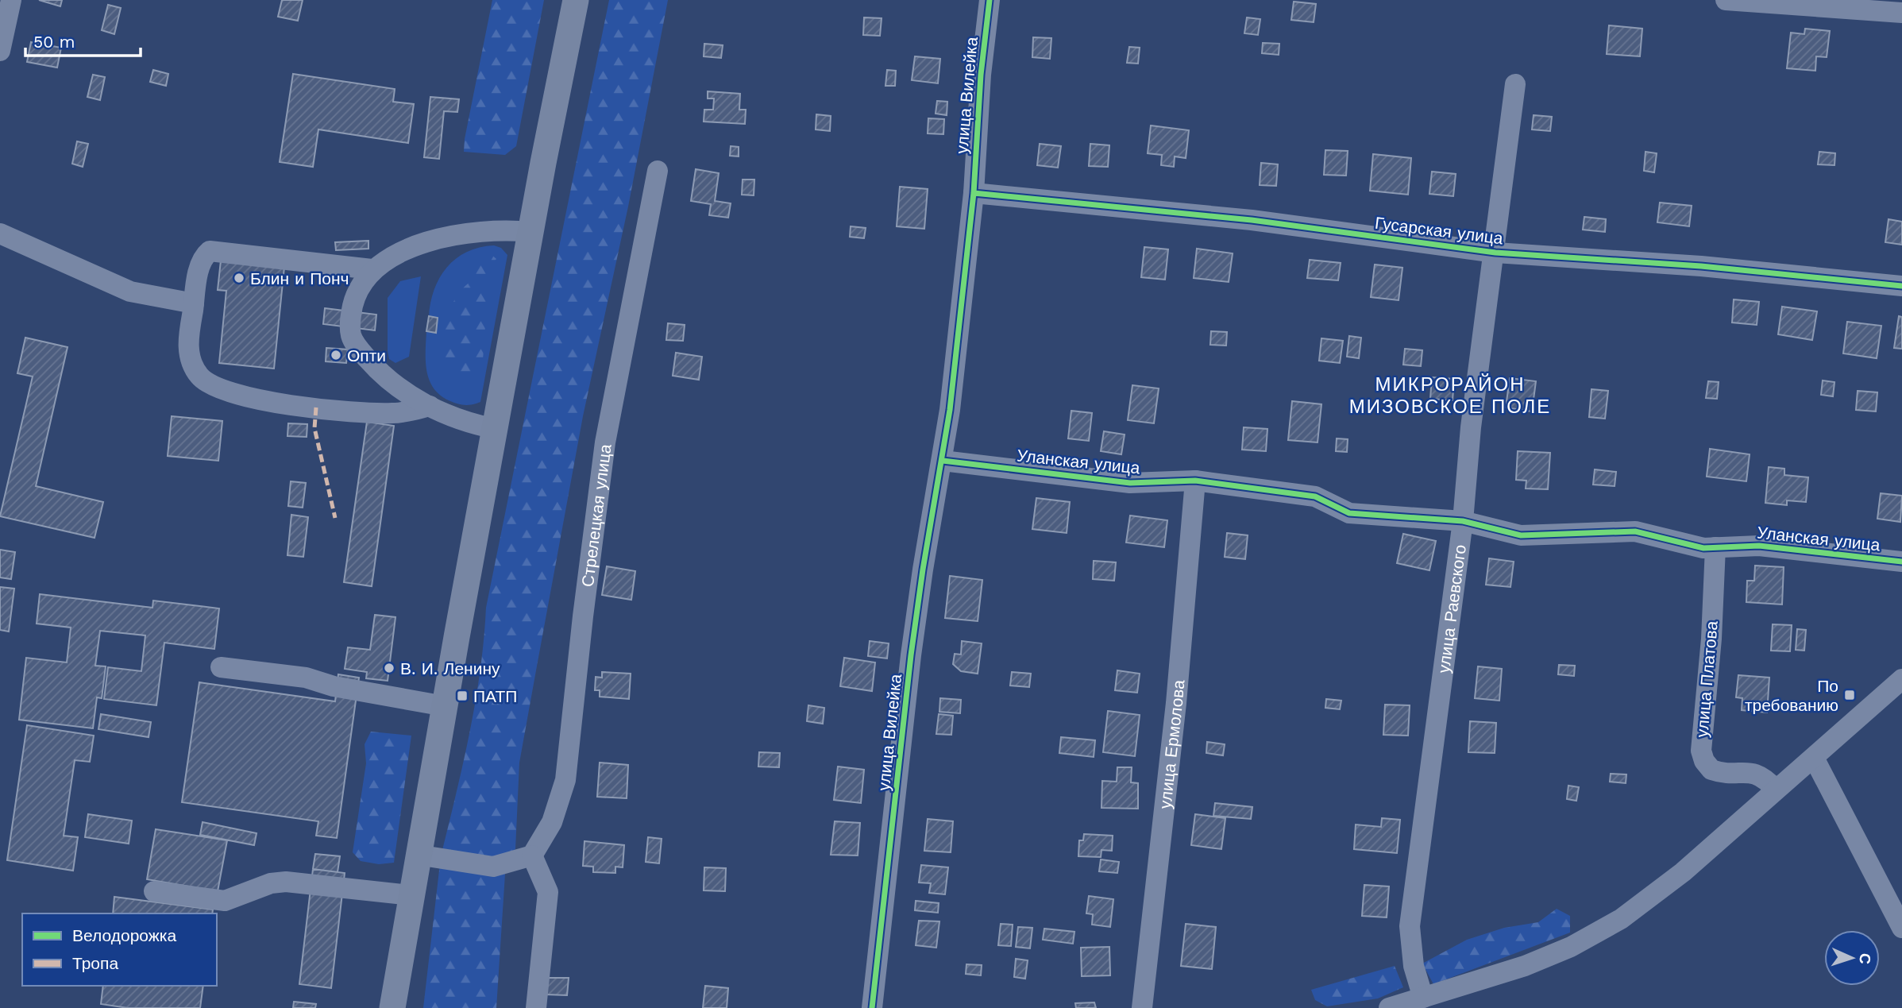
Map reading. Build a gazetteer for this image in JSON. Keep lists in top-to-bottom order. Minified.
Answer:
{"streets":{"street":["улица Вилейка","Гусарская улица","Уланская улица","Стрелецкая улица","улица Раевского","улица Платова","улица Ермолова"]},"crossings":[["улица Вилейка","Гусарская улица"],["улица Вилейка","Уланская улица"],["Гусарская улица","улица Раевского"],["Уланская улица","улица Раевского"],["Уланская улица","улица Платова"],["Уланская улица","улица Ермолова"]],"districts":["МИКРОРАЙОН МИЗОВСКОЕ ПОЛЕ"],"places":{"other":["Блин и Понч","Опти","В. И. Ленину"],"transit":["По требованию","ПАТП"]},"legend":["Велодорожка","Тропа"],"scale_bar":"50 m","north":"right"}
